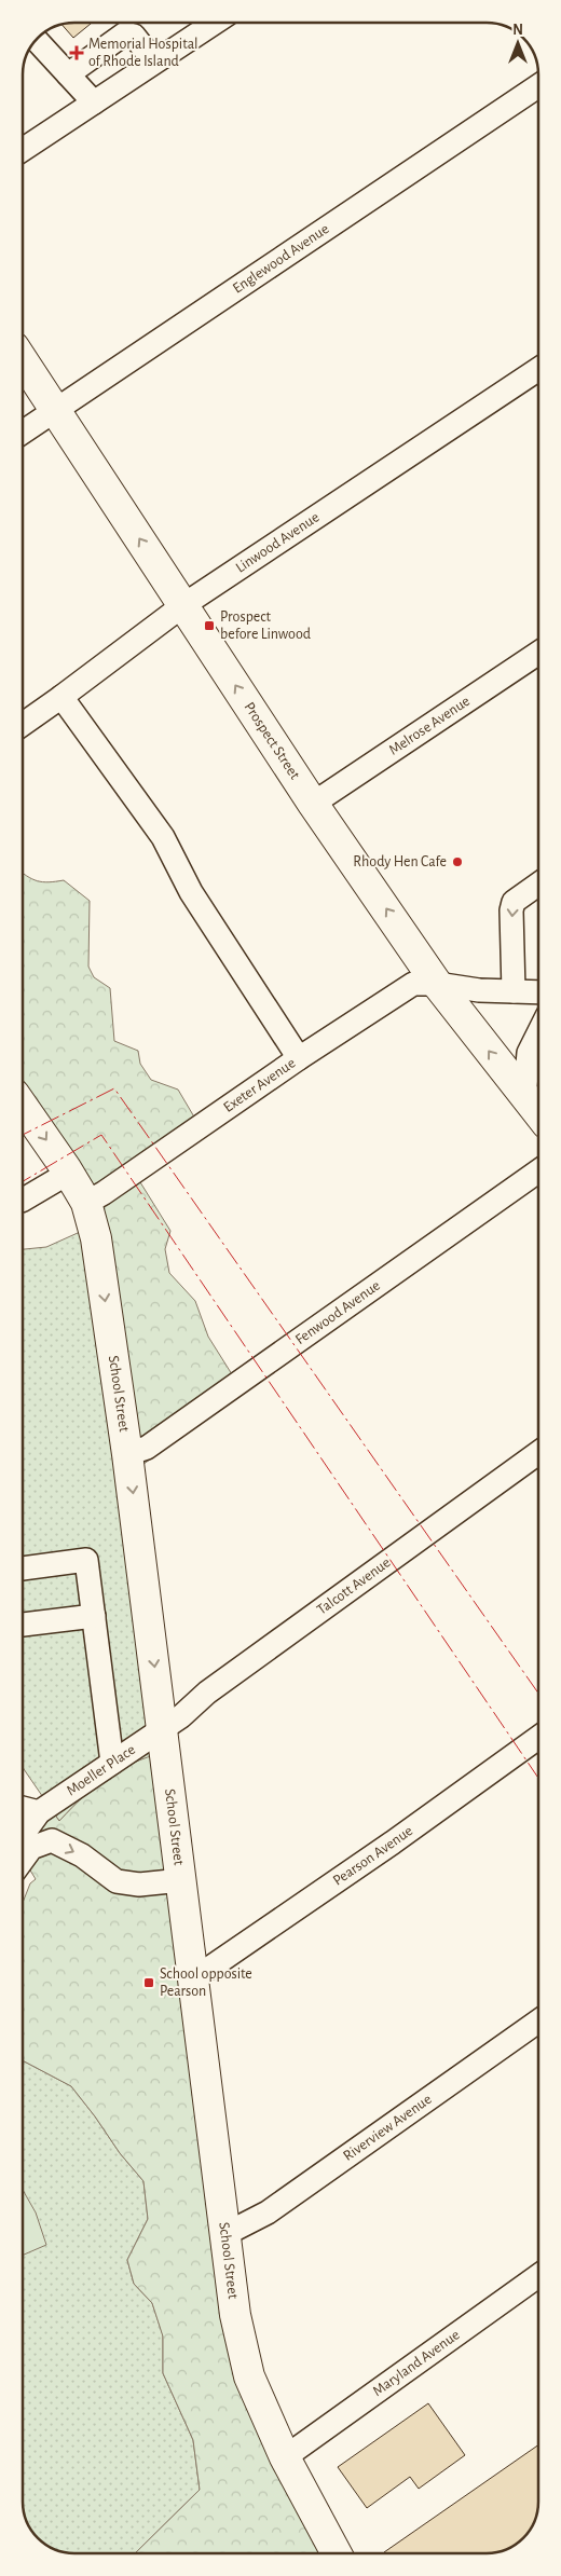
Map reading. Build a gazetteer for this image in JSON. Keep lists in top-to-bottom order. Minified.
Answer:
{"streets":{"main road":["Prospect Street","School Street"],"street":["Englewood Avenue","Linwood Avenue","Melrose Avenue","Exeter Avenue","Fenwood Avenue","Talcott Avenue","Moeller Place","Pearson Avenue","Riverview Avenue","Maryland Avenue"]},"crossings":[["Englewood Avenue","Prospect Street"],["Linwood Avenue","Prospect Street"],["Melrose Avenue","Prospect Street"],["Prospect Street","Exeter Avenue"],["Exeter Avenue","School Street"],["Fenwood Avenue","School Street"],["School Street","Talcott Avenue"],["School Street","Moeller Place"],["School Street","Pearson Avenue"],["School Street","Riverview Avenue"],["School Street","Maryland Avenue"],["Talcott Avenue","Moeller Place"]],"one_way":["Prospect Street","School Street"],"places":{"health":["Memorial Hospital of Rhode Island"],"transit":["Prospect before Linwood","School opposite Pearson"],"other":["Rhody Hen Cafe"]},"north":"top"}
